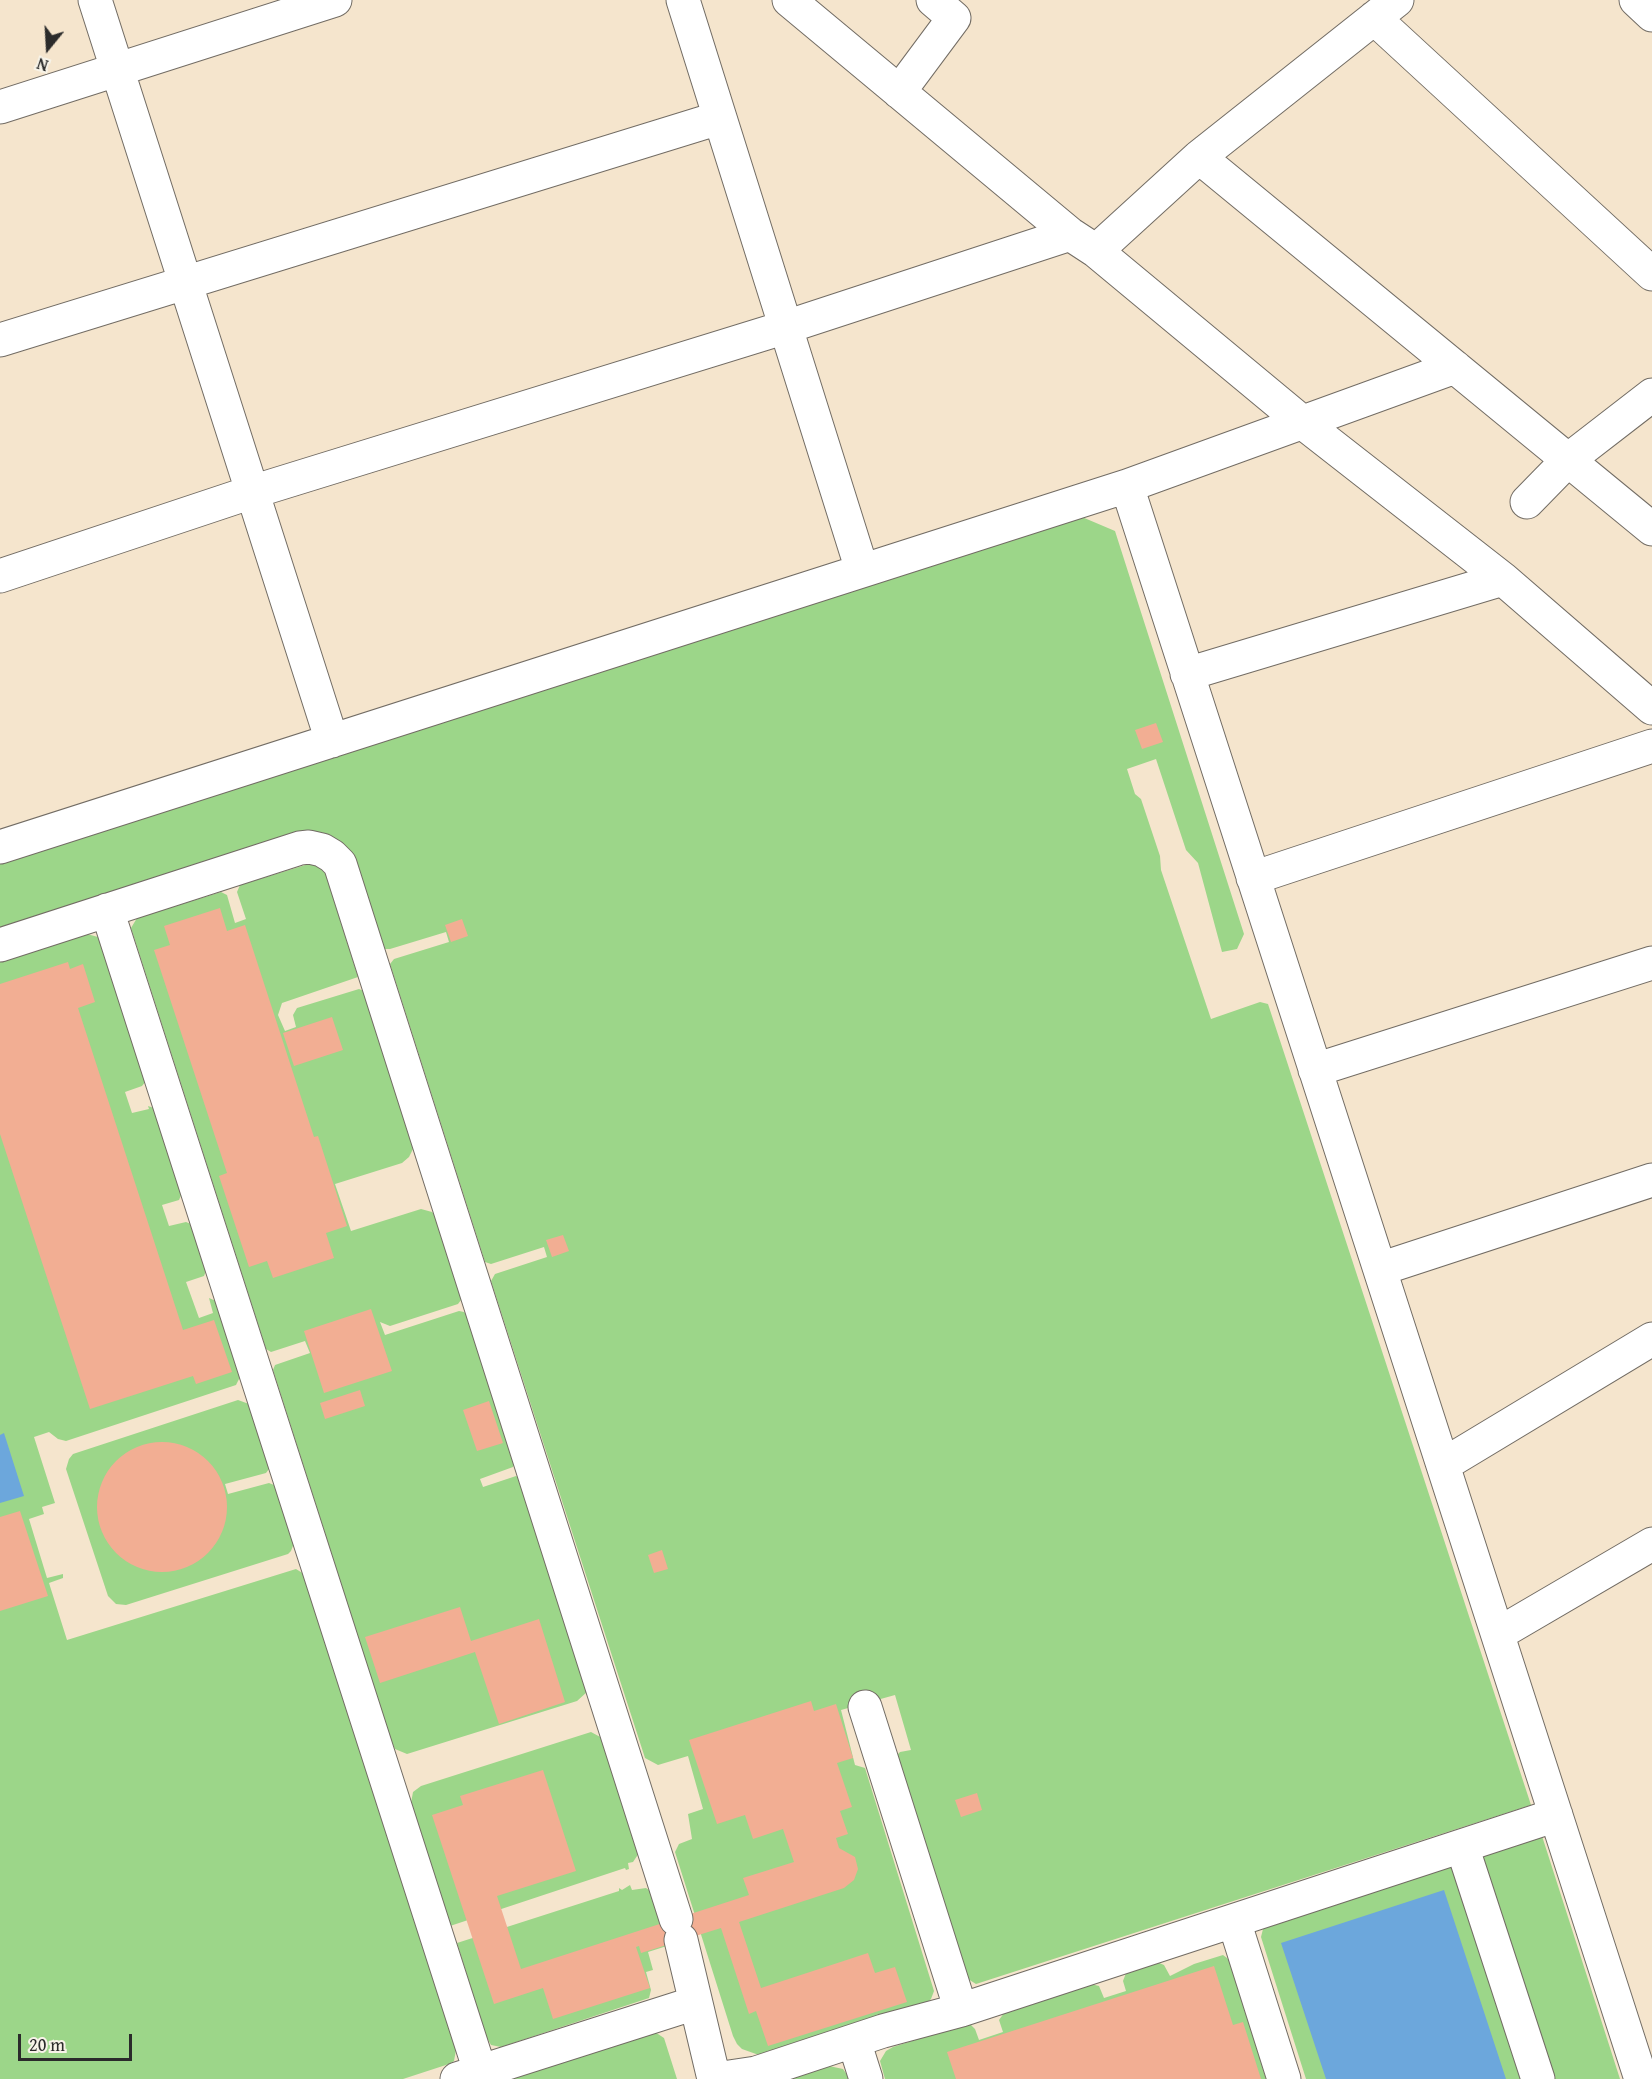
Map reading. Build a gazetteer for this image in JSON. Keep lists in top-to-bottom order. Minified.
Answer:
{"scale_bar":"20 m","north":"bottom"}
